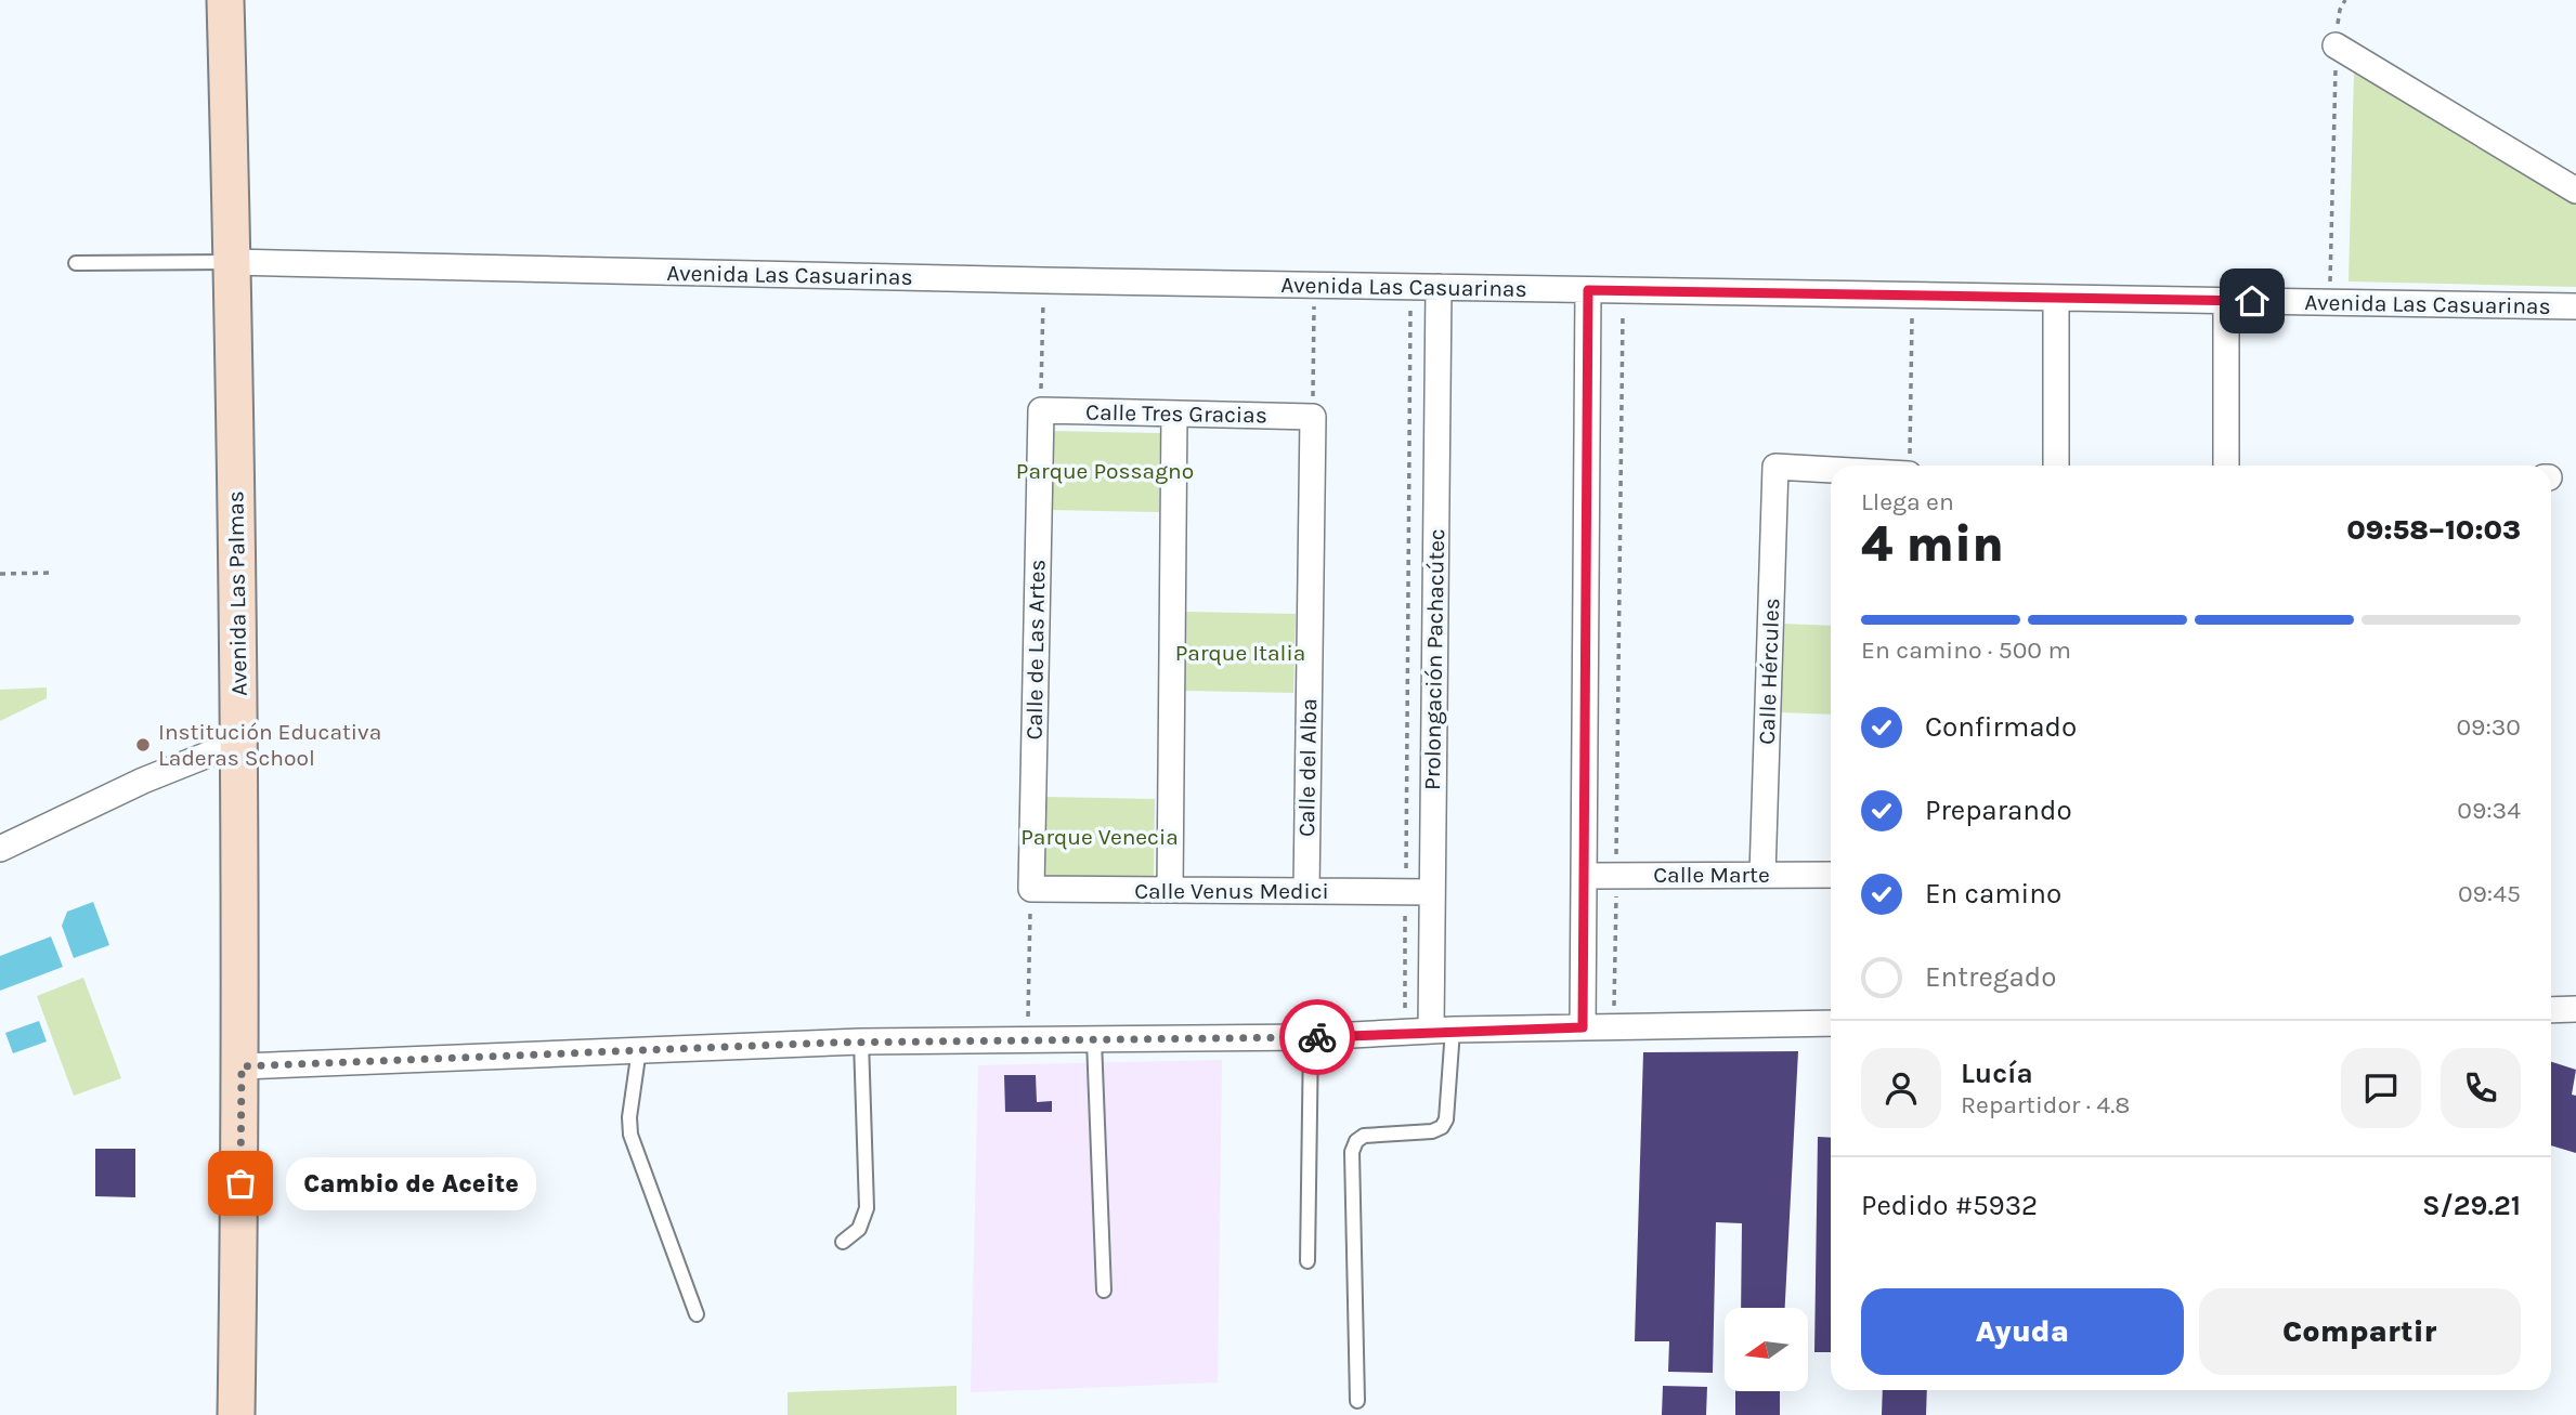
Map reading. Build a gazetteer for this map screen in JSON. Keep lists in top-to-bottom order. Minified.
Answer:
{"streets":{"main road":["Avenida Las Palmas"],"street":["Avenida Las Casuarinas","Calle Tres Gracias","Calle de Las Artes","Prolongación Pachacútec","Calle Hércules","Calle del Alba","Calle Marte","Calle Venus Medici"]},"crossings":[["Avenida Las Casuarinas","Avenida Las Palmas"],["Avenida Las Casuarinas","Prolongación Pachacútec"],["Calle Tres Gracias","Calle de Las Artes"],["Calle Tres Gracias","Calle del Alba"],["Calle de Las Artes","Calle Venus Medici"],["Prolongación Pachacútec","Calle Venus Medici"],["Calle Hércules","Calle Marte"],["Calle del Alba","Calle Venus Medici"]],"parks":["Parque Possagno","Parque Italia","Parque Venecia"],"places":["Institución Educativa Laderas School","Cambio de Aceite"],"north":"left","page":{"heading":["4 min","Llega en","09:58–10:03"],"panel":["Lucía","Repartidor · 4.8","Pedido #5932","S/29.21"],"bar":"En camino · 500 m","list":[["Confirmado","09:30"],["Preparando","09:34"],["En camino","09:45"],"Entregado"],"bubble":"Cambio de Aceite","buttons":["Ayuda","Compartir"]}}
